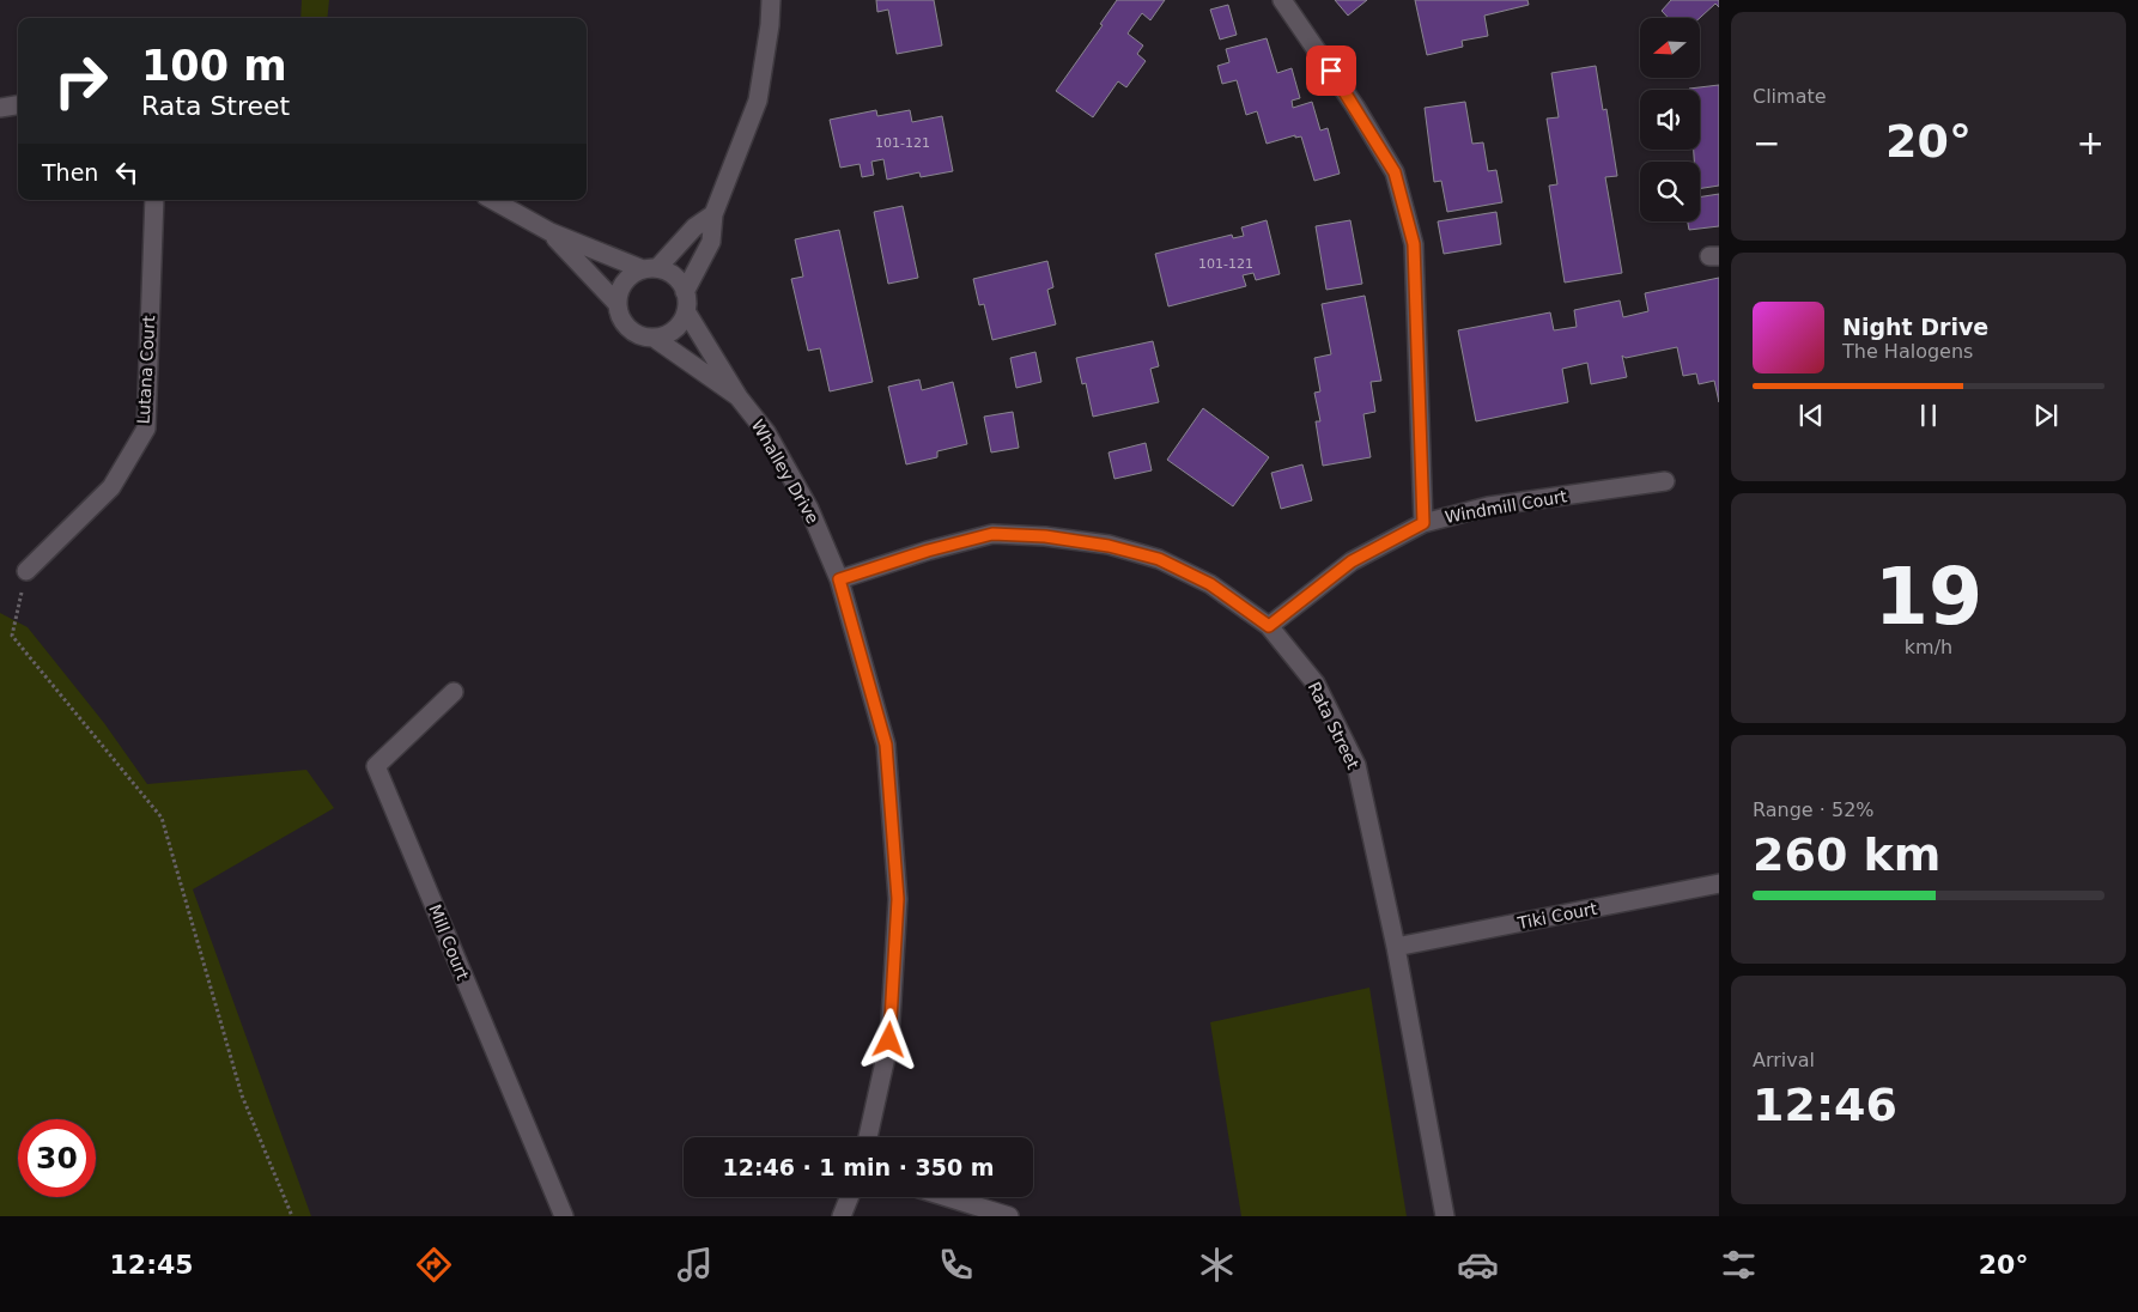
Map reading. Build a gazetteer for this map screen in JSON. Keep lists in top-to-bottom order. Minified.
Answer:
{"streets":{"street":["Lutana Court","Whalley Drive","Windmill Court","Rata Street","Tiki Court","Mill Court"]},"crossings":[["Whalley Drive","Rata Street"],["Windmill Court","Rata Street"],["Rata Street","Tiki Court"]],"house_numbers":["101-121","101-121"],"north":"left","page":{"tile":["Climate",["19","km/h"],["Range · 52%","260 km"],["Arrival","12:46"]],"turn":["100 m","Rata Street"],"heat":["−","20°","+"],"then":"Then","song":["Night Drive","The Halogens"],"limit":"30","trip":"12:46 · 1 min · 350 m","tabs":["12:45","20°"]}}
